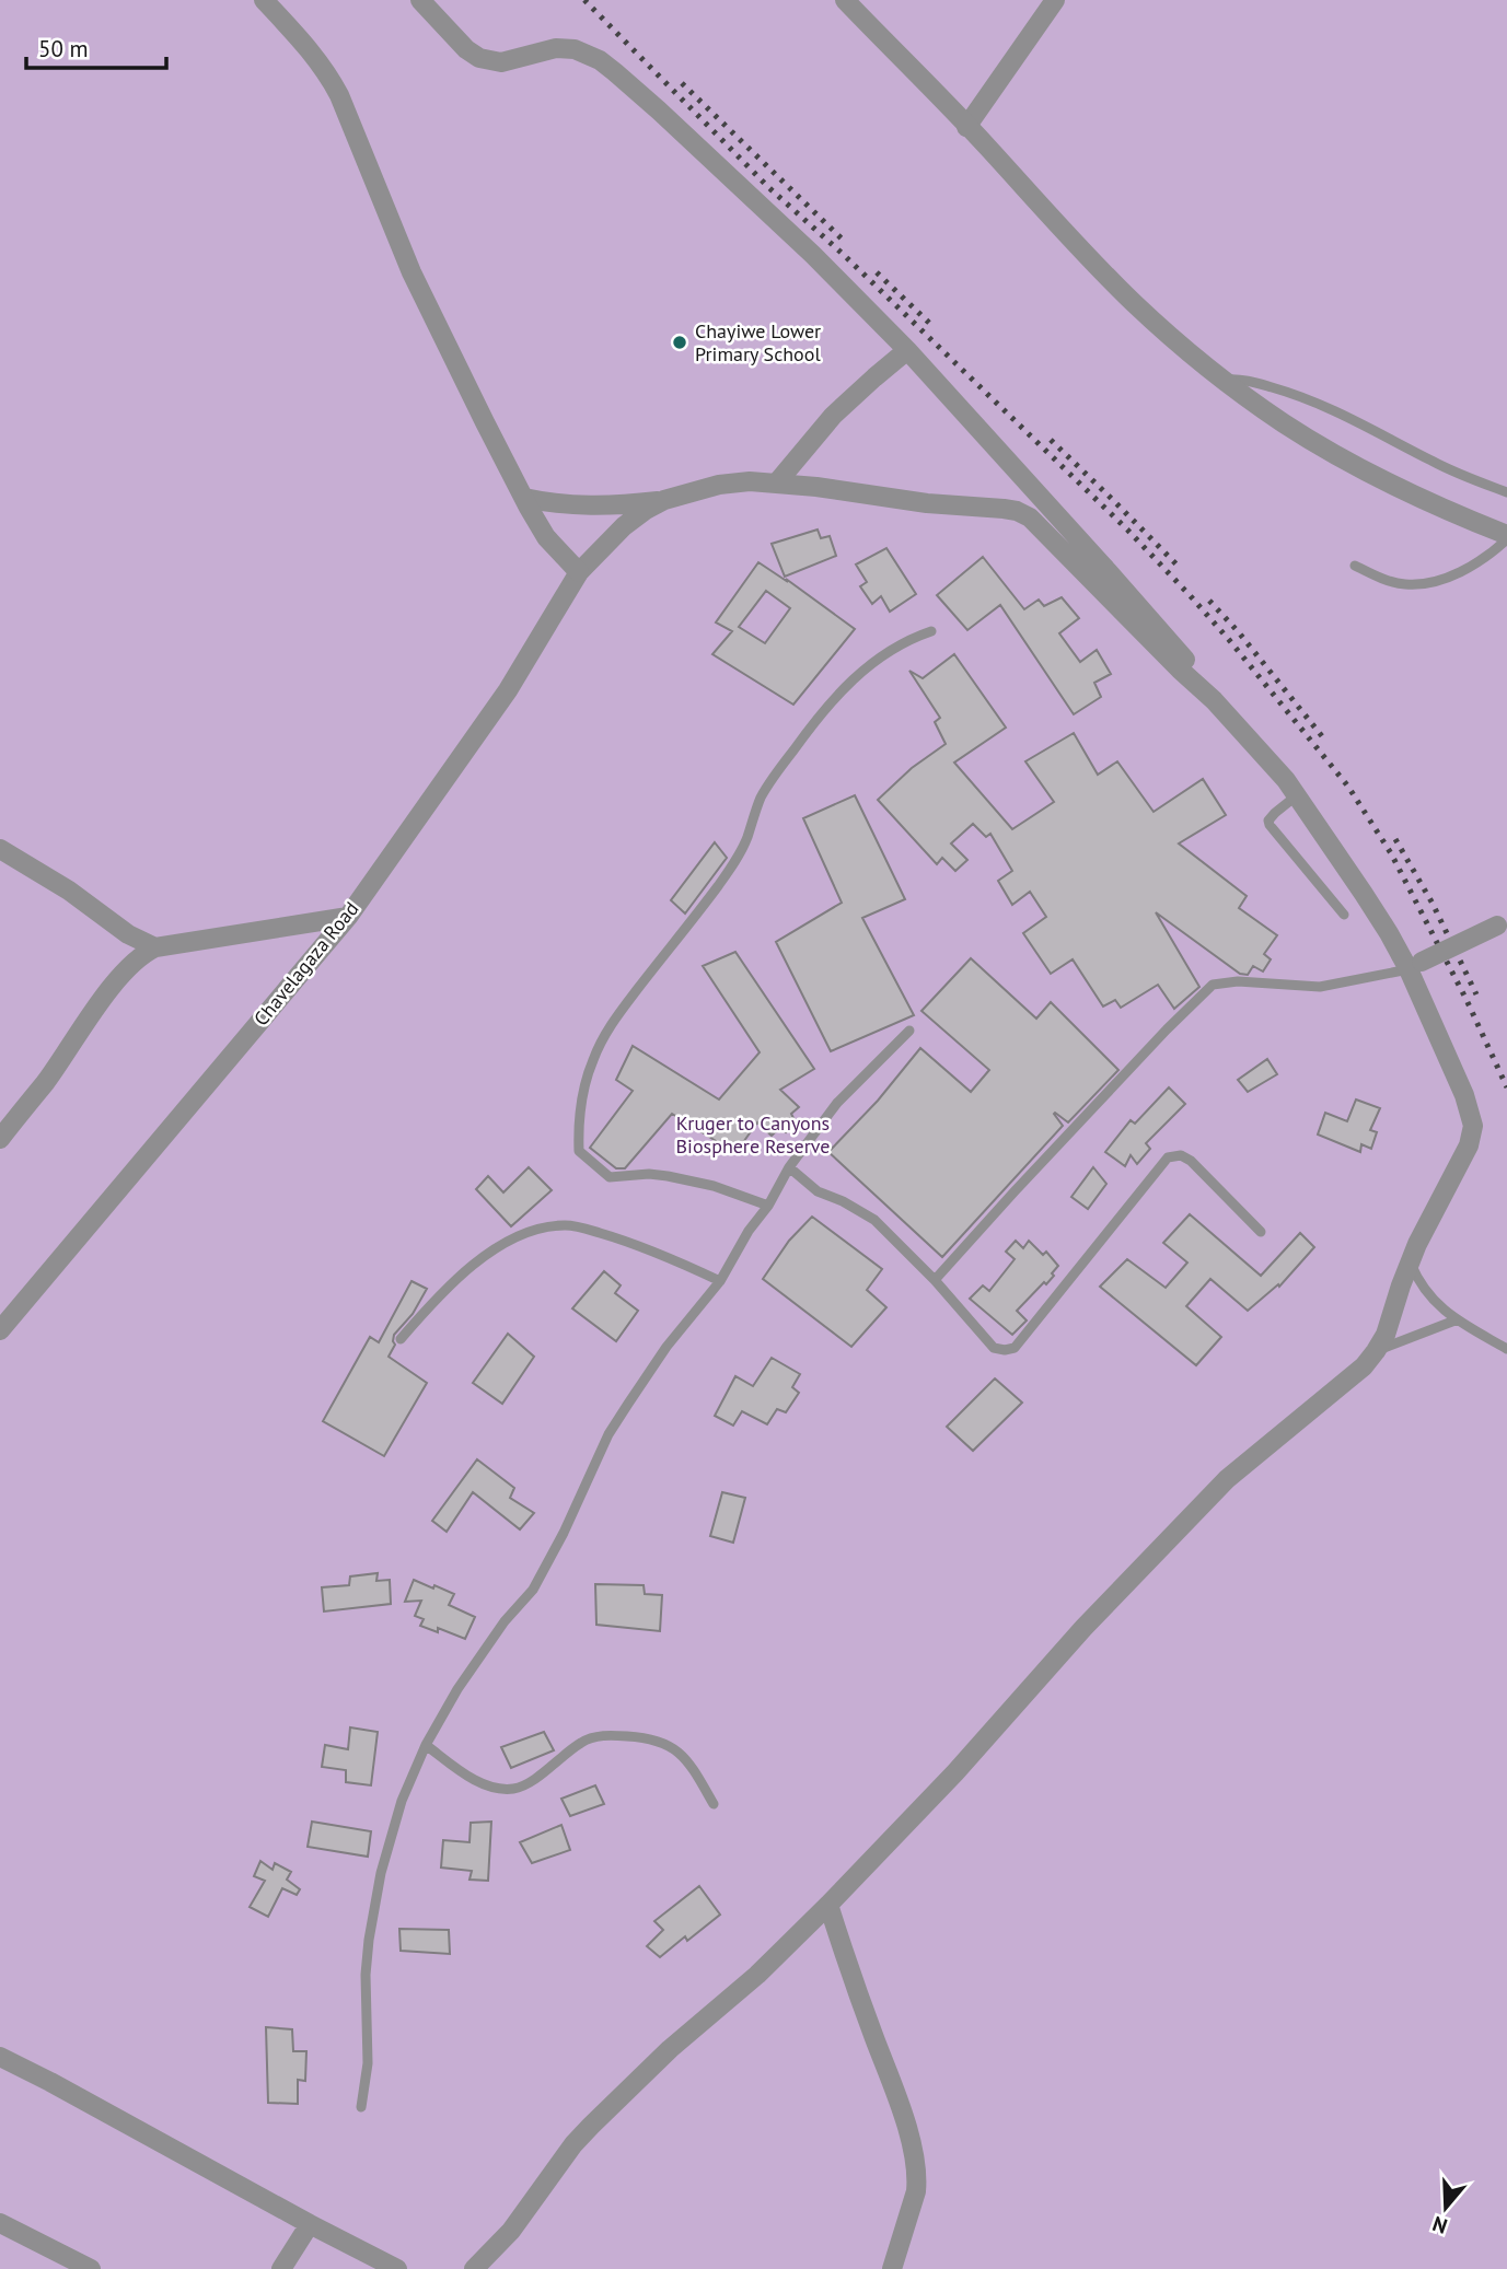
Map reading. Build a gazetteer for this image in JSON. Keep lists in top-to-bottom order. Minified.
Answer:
{"streets":{"street":["Chavelagaza Road"]},"parks":["Kruger to Canyons Biosphere Reserve"],"places":["Chayiwe Lower Primary School"],"scale_bar":"50 m","north":"bottom"}
